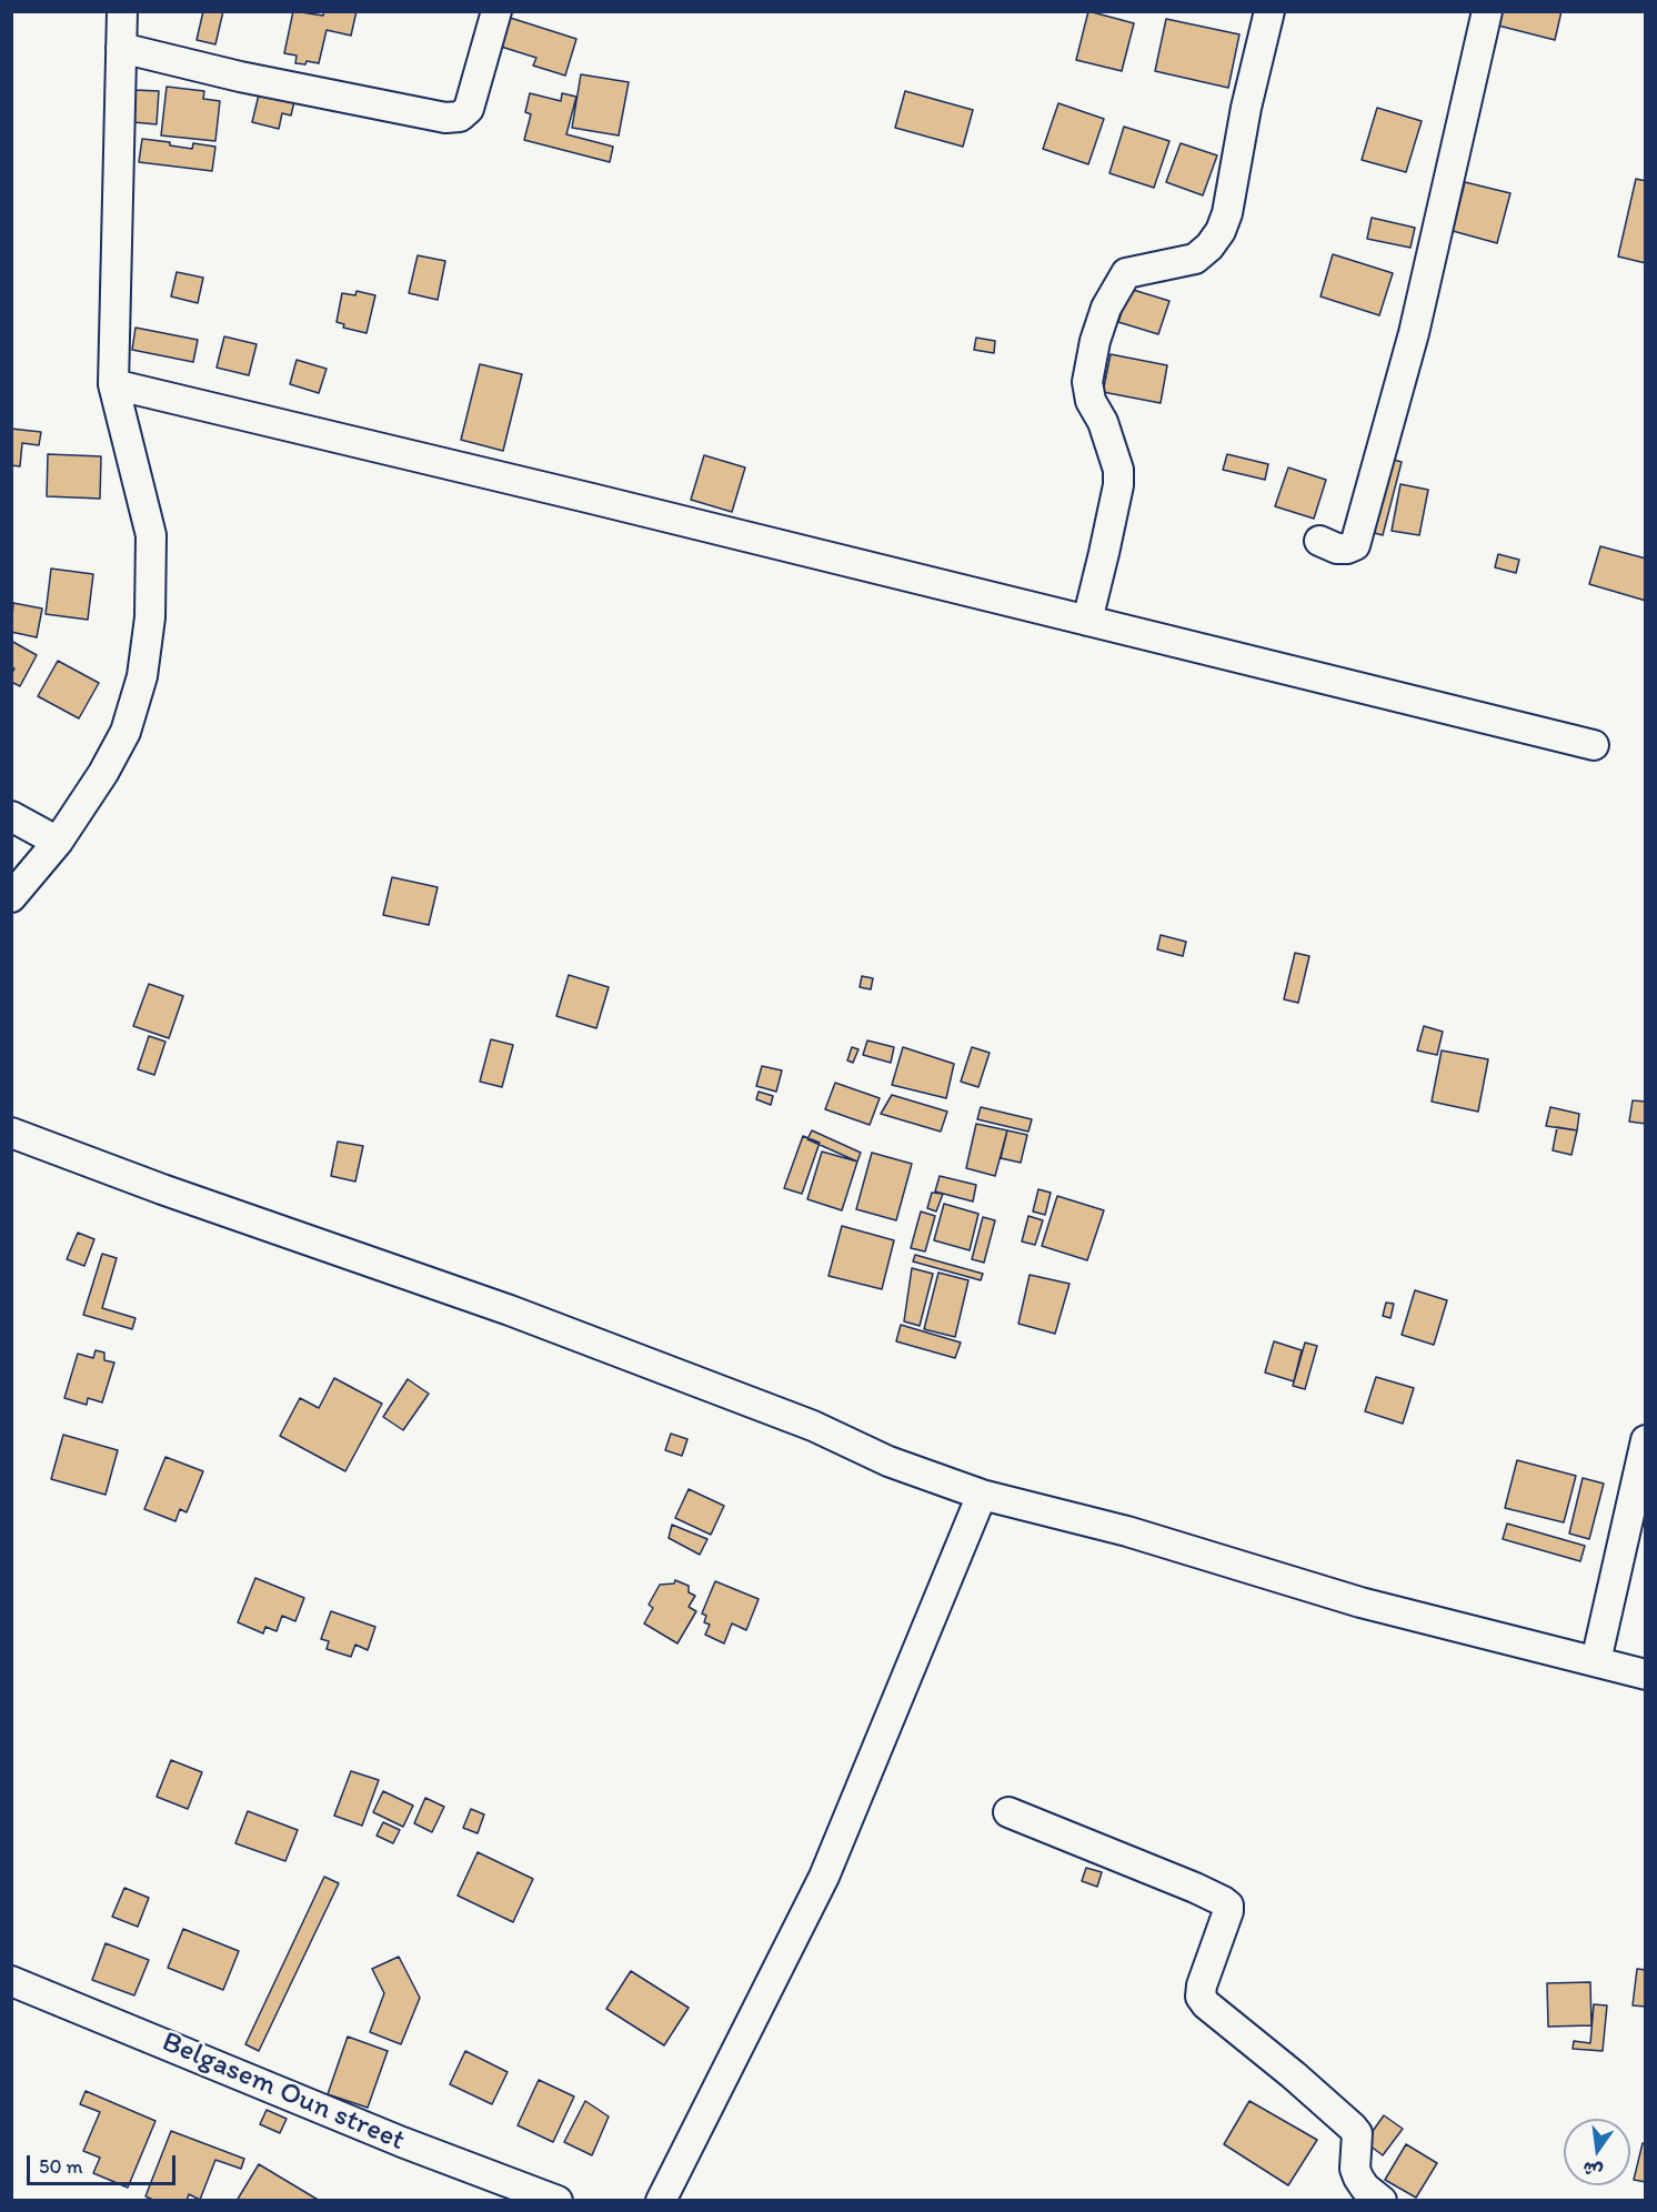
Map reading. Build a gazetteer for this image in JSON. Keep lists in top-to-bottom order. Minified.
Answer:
{"streets":{"street":["Belgasem Oun street"]},"scale_bar":"50 m","north":"bottom"}
